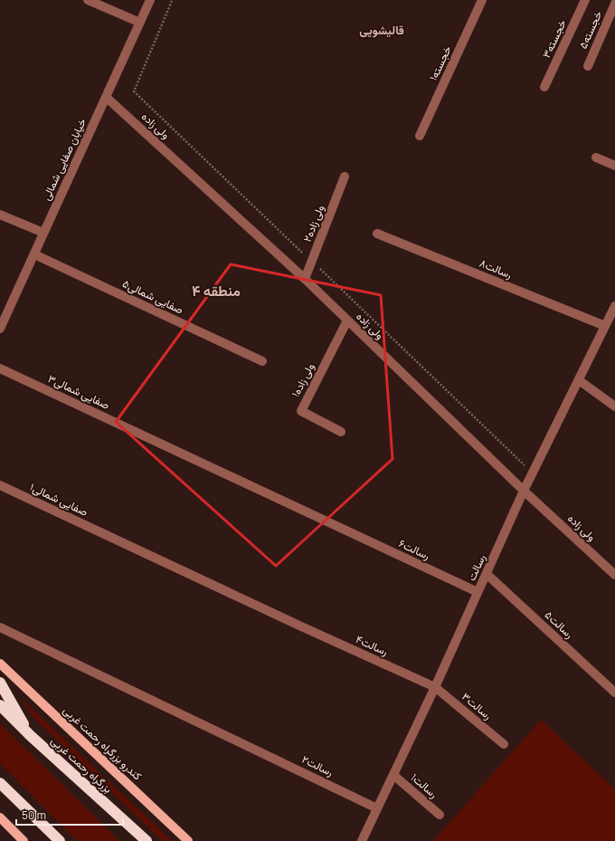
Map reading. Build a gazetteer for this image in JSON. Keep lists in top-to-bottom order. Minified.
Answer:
{"streets":{"highway":["بزرگراه رحمت غربی"],"main road":["کندرو بزرگراه رحمت غربی"],"street":["خجسته۵","خجسته۳","خجسته۱","ولی زاده","خیابان صفایی شمالی","ولی زاده۲","رسالت۸","صفایی شمالی۵","ولی زاده۱","صفایی شمالی۳","صفایی شمالی۱","رسالت۶","رسالت","رسالت۵","رسالت۴","رسالت۳","رسالت۲","رسالت۱"]},"crossings":[["ولی زاده","خیابان صفایی شمالی"],["ولی زاده","ولی زاده۲"],["ولی زاده","ولی زاده۱"],["ولی زاده","رسالت"],["خیابان صفایی شمالی","صفایی شمالی۵"],["رسالت۸","رسالت"],["صفایی شمالی۳","رسالت۶"],["صفایی شمالی۱","رسالت۴"],["رسالت۶","رسالت"],["رسالت","رسالت۵"],["رسالت","رسالت۴"],["رسالت","رسالت۳"],["رسالت","رسالت۲"],["رسالت","رسالت۱"],["رسالت۴","رسالت۳"]],"districts":["قالیشویی","منطقه ۴"],"scale_bar":"50 m"}
